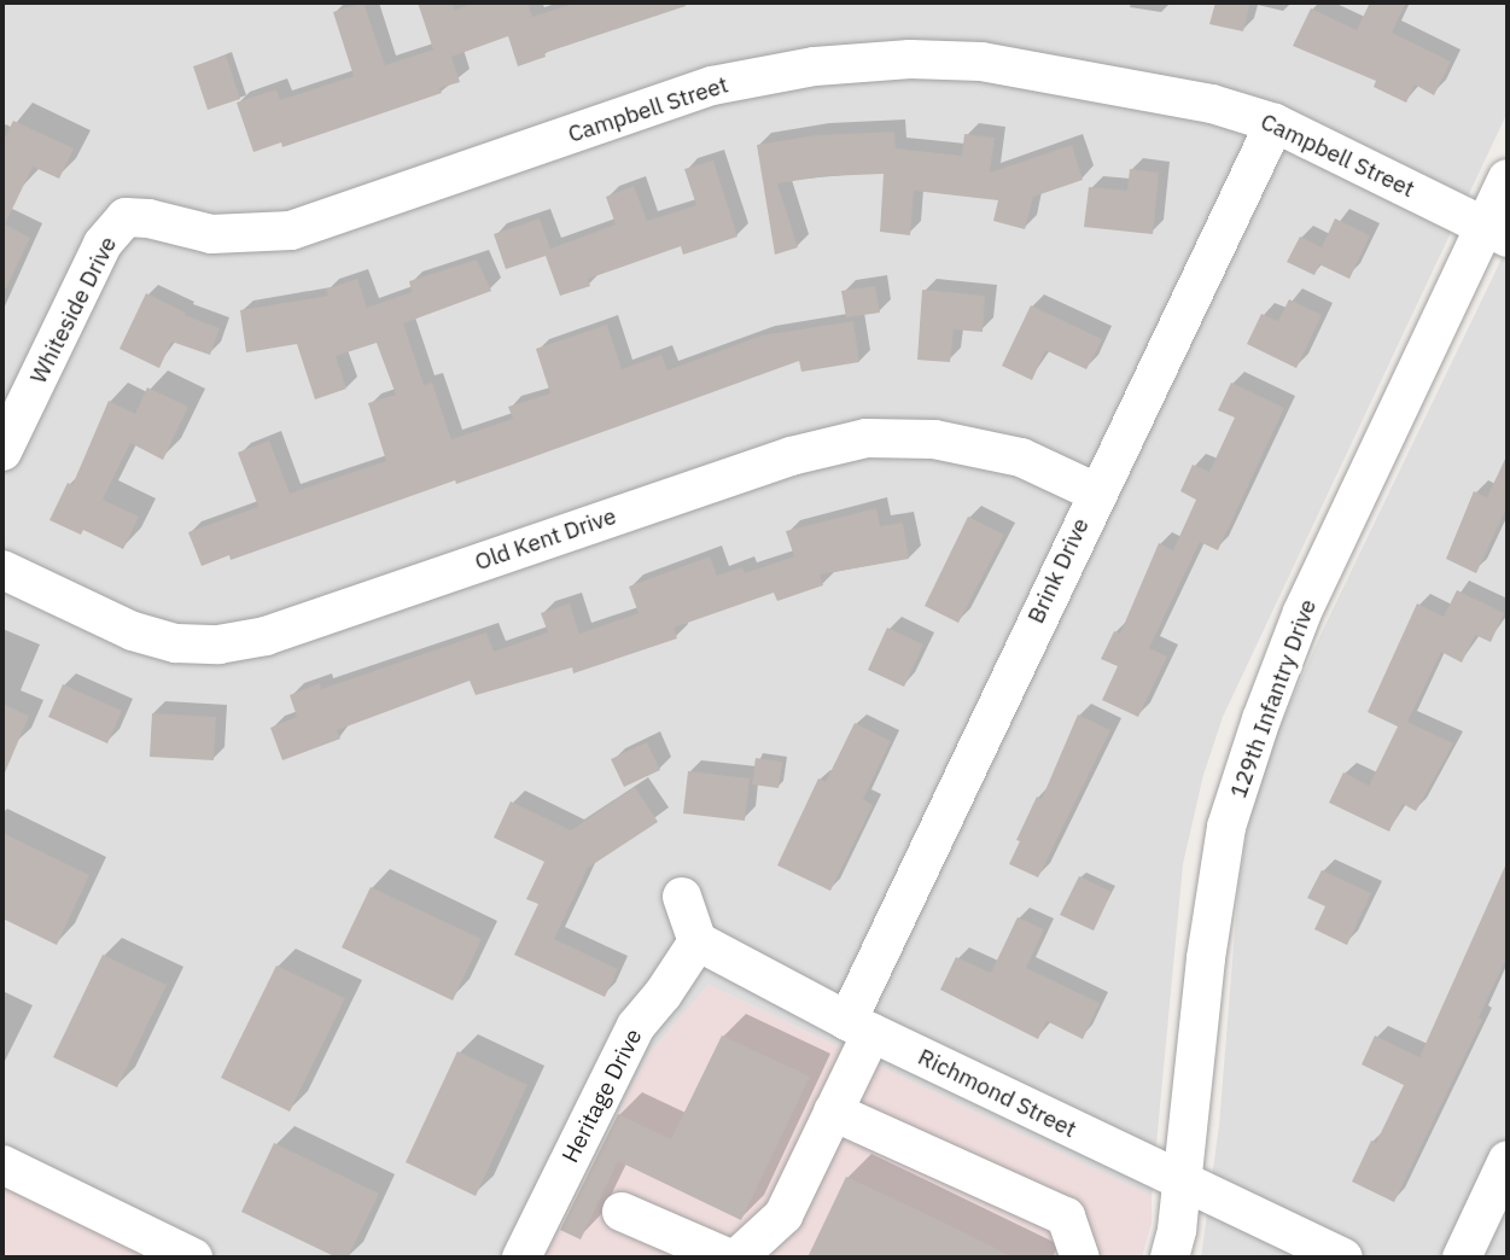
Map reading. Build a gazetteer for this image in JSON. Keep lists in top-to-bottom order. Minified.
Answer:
{"streets":{"street":["Campbell Street","Whiteside Drive","Old Kent Drive","Brink Drive","129th Infantry Drive","Richmond Street","Heritage Drive"]},"crossings":[["Campbell Street","Whiteside Drive"],["Campbell Street","Brink Drive"],["Campbell Street","129th Infantry Drive"],["Old Kent Drive","Brink Drive"],["Brink Drive","Richmond Street"],["129th Infantry Drive","Richmond Street"],["Richmond Street","Heritage Drive"]]}
